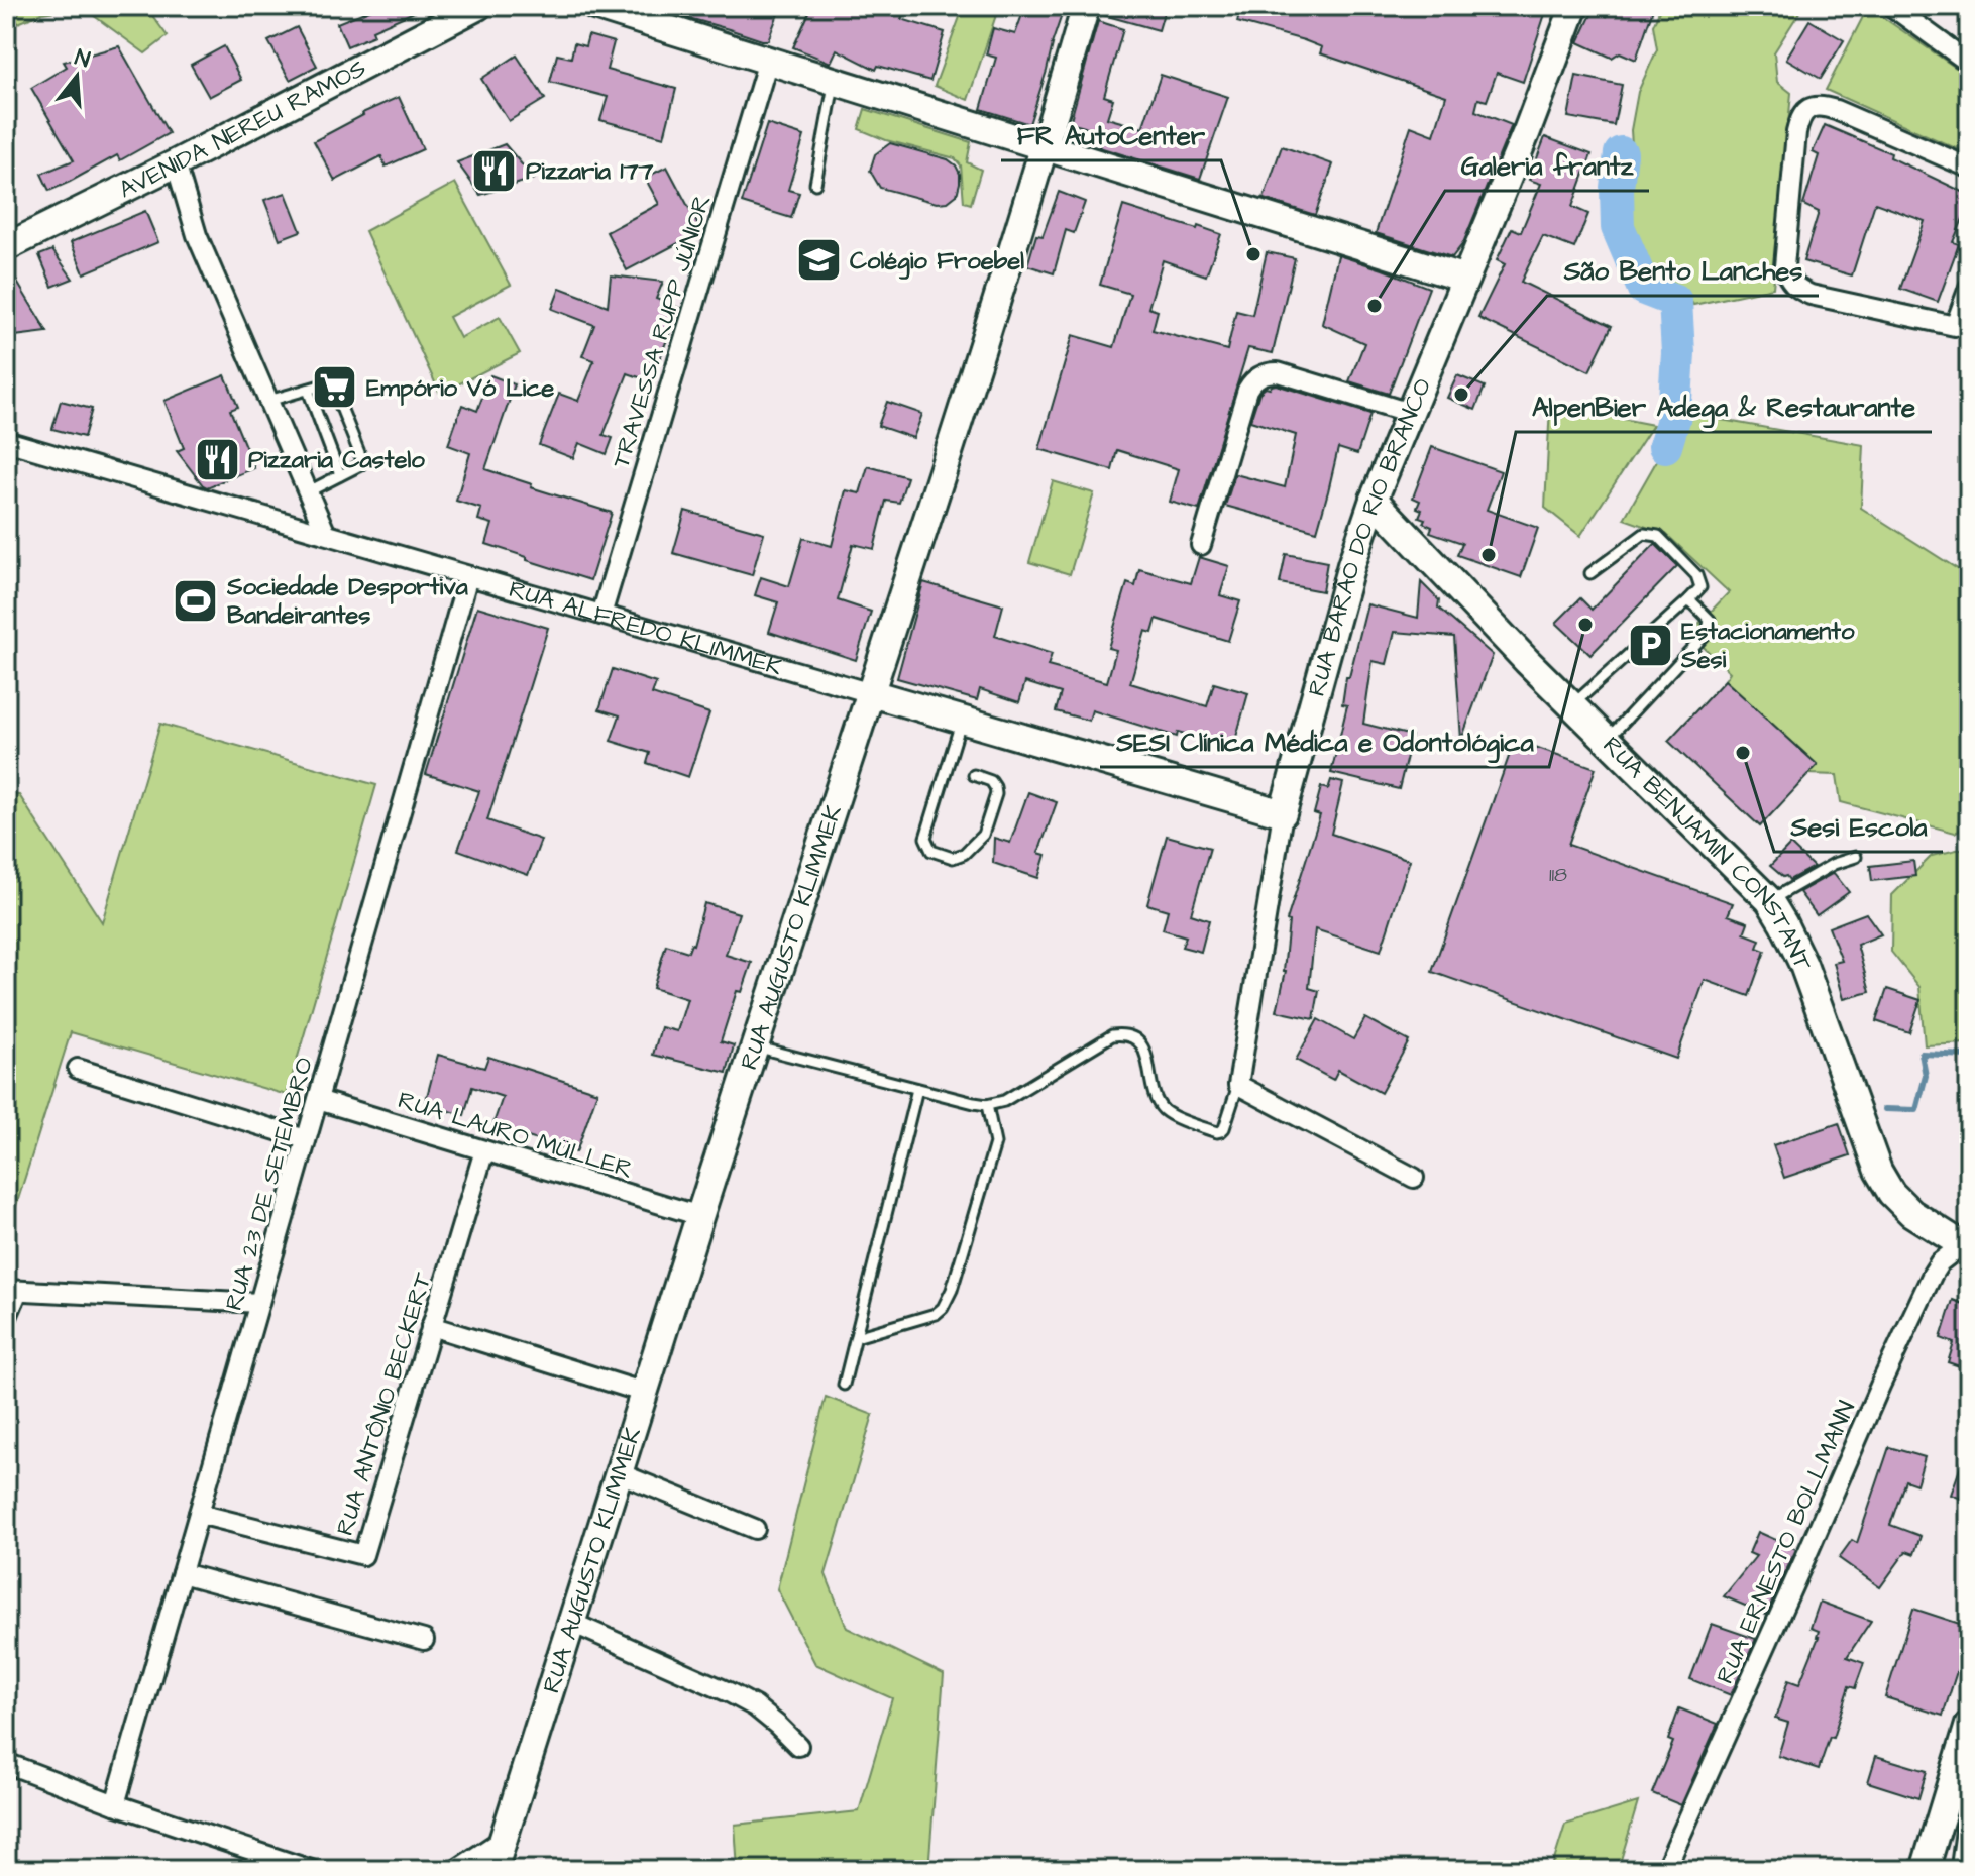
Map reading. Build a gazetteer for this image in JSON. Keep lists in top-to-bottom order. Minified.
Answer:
{"streets":{"street":["AVENIDA NEREU RAMOS","TRAVESSA RUPP JÚNIOR","RUA BARÃO DO RIO BRANCO","RUA ALFREDO KLIMMEK","RUA BENJAMIN CONSTANT","RUA AUGUSTO KLIMMEK","RUA LAURO MÜLLER","RUA 23 DE SETEMBRO","RUA ANTÔNIO BECKERT","RUA ERNESTO BOLLMANN"]},"crossings":[["TRAVESSA RUPP JÚNIOR","RUA ALFREDO KLIMMEK"],["RUA BARÃO DO RIO BRANCO","RUA ALFREDO KLIMMEK"],["RUA BARÃO DO RIO BRANCO","RUA BENJAMIN CONSTANT"],["RUA ALFREDO KLIMMEK","RUA AUGUSTO KLIMMEK"],["RUA ALFREDO KLIMMEK","RUA 23 DE SETEMBRO"],["RUA BENJAMIN CONSTANT","RUA ERNESTO BOLLMANN"],["RUA AUGUSTO KLIMMEK","RUA LAURO MÜLLER"],["RUA LAURO MÜLLER","RUA 23 DE SETEMBRO"],["RUA LAURO MÜLLER","RUA ANTÔNIO BECKERT"],["RUA 23 DE SETEMBRO","RUA ANTÔNIO BECKERT"]],"places":{"restaurant":["Pizzaria 177","Pizzaria Castelo"],"other":["FR AutoCenter","Galeria frantz","São Bento Lanches","AlpenBier Adega & Restaurante","SESI Clínica Médica e Odontológica","Sesi Escola"],"school or university":["Colégio Froebel"],"supermarket":["Empório Vó Lice"],"sports":["Sociedade Desportiva Bandeirantes"],"parking":["Estacionamento Sesi"]},"house_numbers":["118"],"north":"top"}
